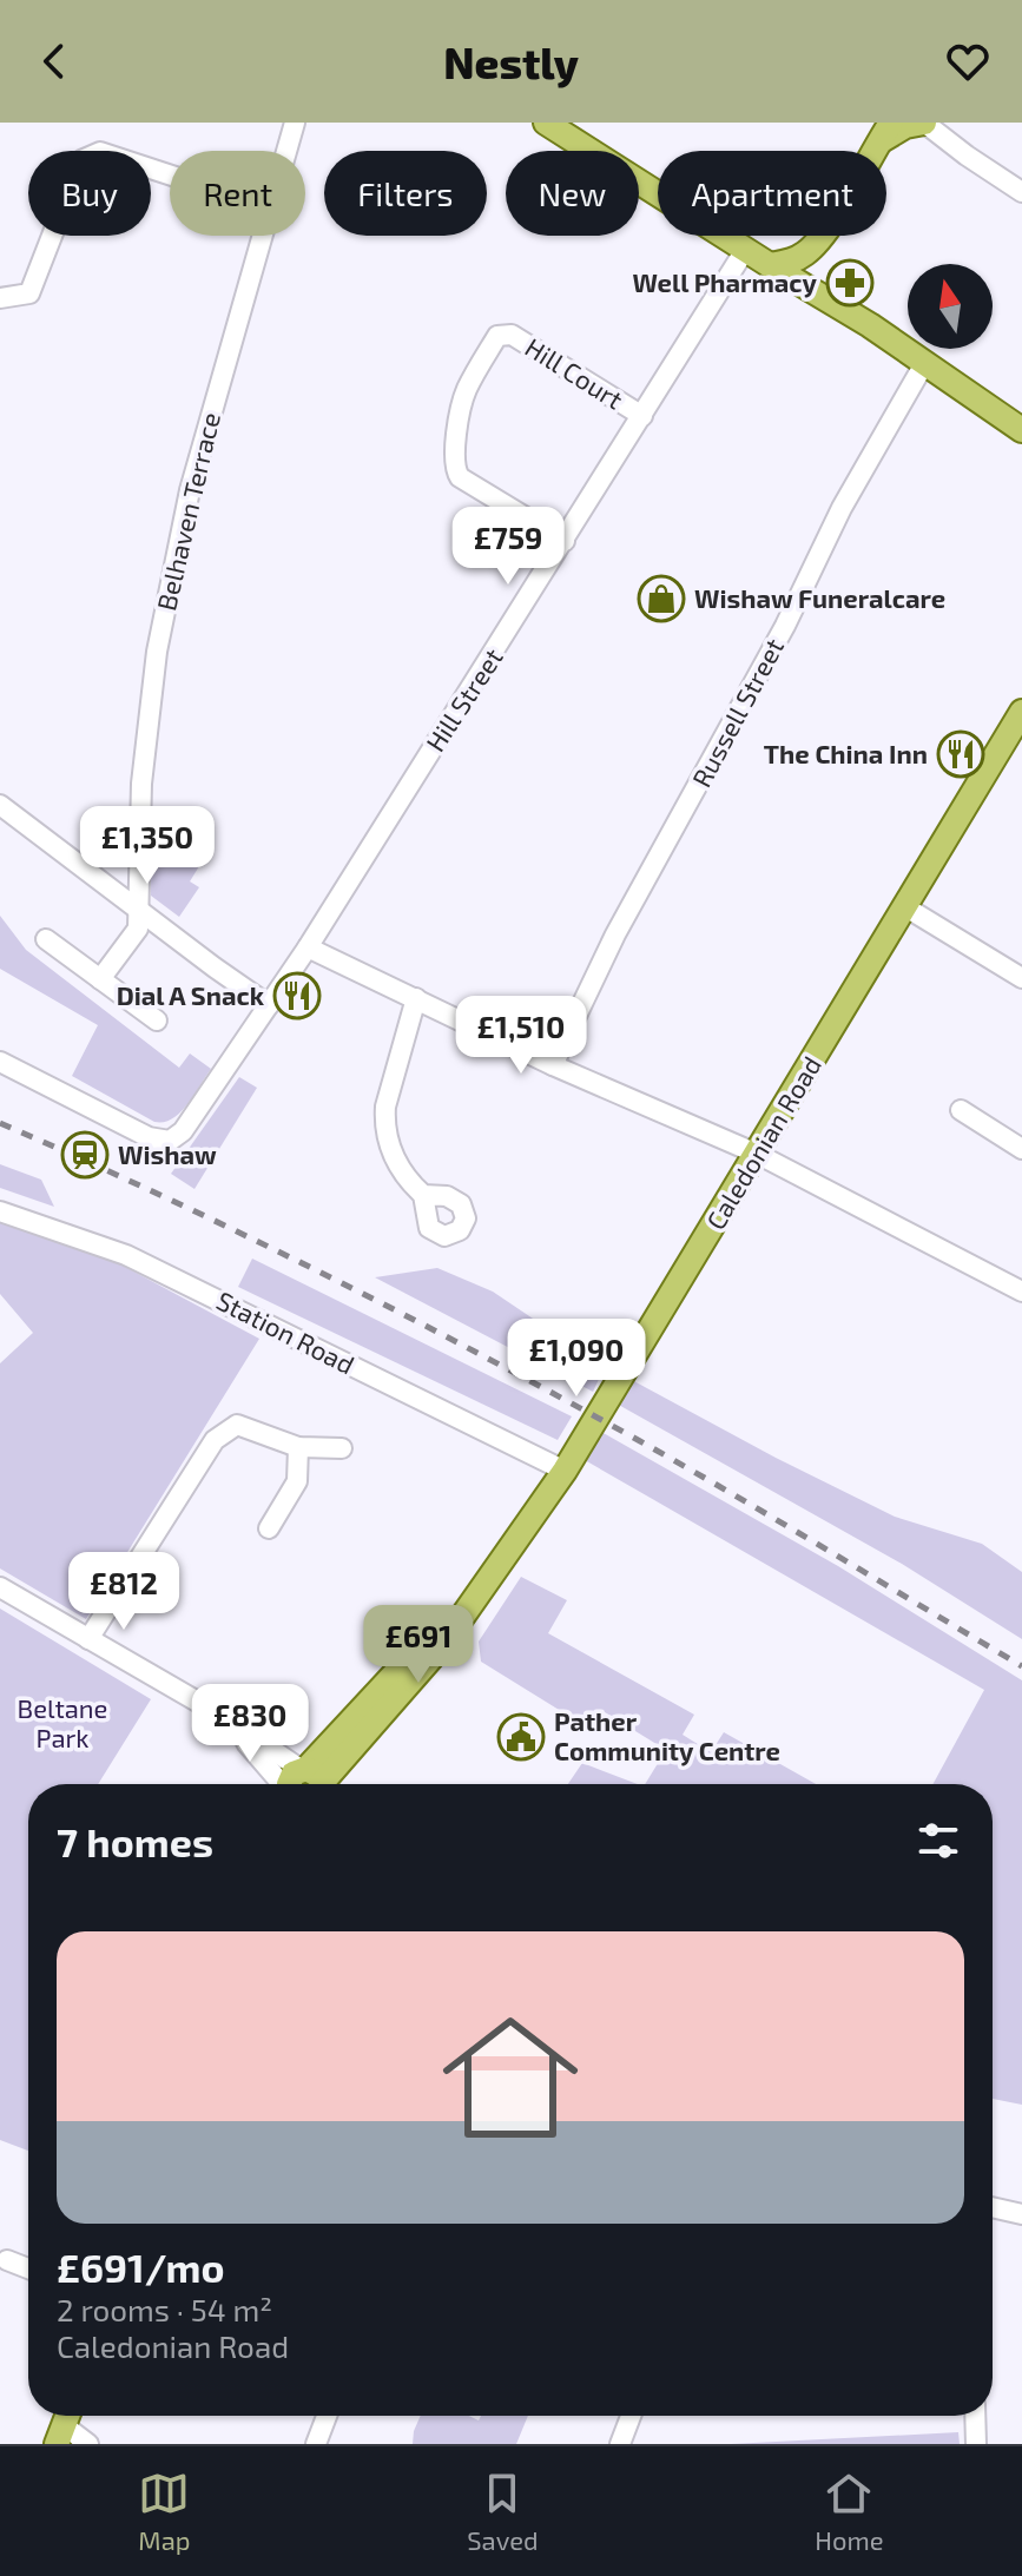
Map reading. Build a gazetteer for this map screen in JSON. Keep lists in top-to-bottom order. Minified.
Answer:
{"streets":{"main road":["Caledonian Road"],"street":["Hill Court","Belhaven Terrace","Hill Street","Russell Street","Station Road"]},"crossings":[["Hill Court","Hill Street"],["Caledonian Road","Station Road"]],"parks":["Beltane Park"],"places":{"pharmacy":["Well Pharmacy"],"shop":["Wishaw Funeralcare"],"restaurant":["The China Inn","Dial A Snack"],"station":["Wishaw"],"public building":["Pather Community Centre"]},"north":"top","page":{"header":"Nestly","chip":["Buy","Rent","Filters","New","Apartment"],"price":["£759","£1,350","£1,510","£1,090","£812","£691","£830"],"heading":"7 homes","list":[{"name":"£691/mo","note":"2 rooms · 54 m² · Caledonian Road"}],"tabs":["Map","Saved","Home"]}}
